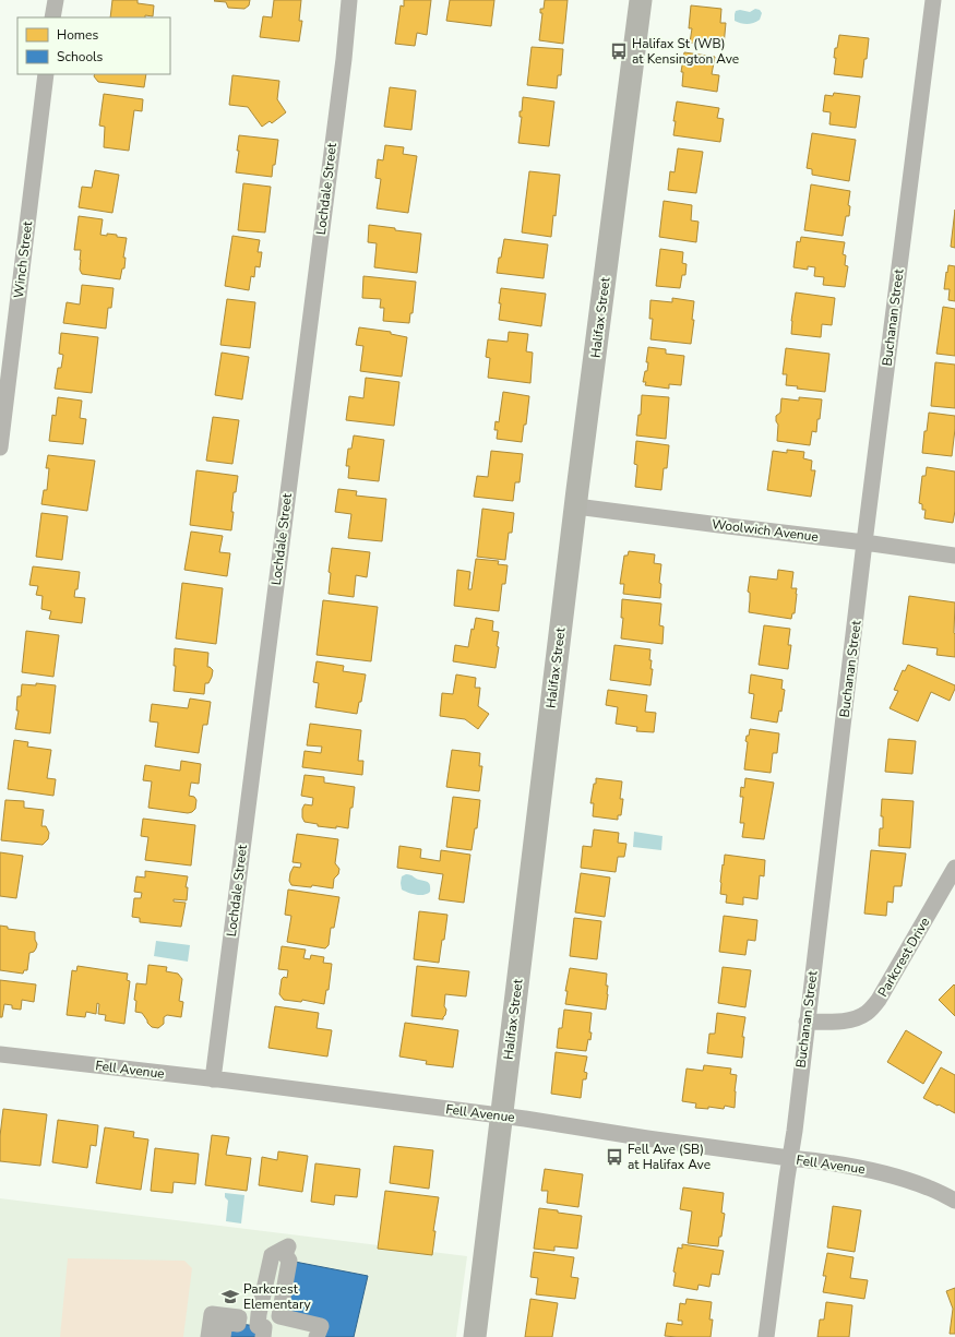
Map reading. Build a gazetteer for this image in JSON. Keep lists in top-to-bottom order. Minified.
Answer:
{"streets":{"street":["Lochdale Street","Winch Street","Halifax Street","Buchanan Street","Woolwich Avenue","Parkcrest Drive","Fell Avenue"]},"crossings":[["Lochdale Street","Fell Avenue"],["Halifax Street","Woolwich Avenue"],["Halifax Street","Fell Avenue"],["Buchanan Street","Woolwich Avenue"],["Buchanan Street","Parkcrest Drive"],["Buchanan Street","Fell Avenue"]],"places":{"bus stop":["Halifax St (WB) at Kensington Ave","Fell Ave (SB) at Halifax Ave"],"school or university":["Parkcrest Elementary"]},"legend":["Homes","Schools"]}
